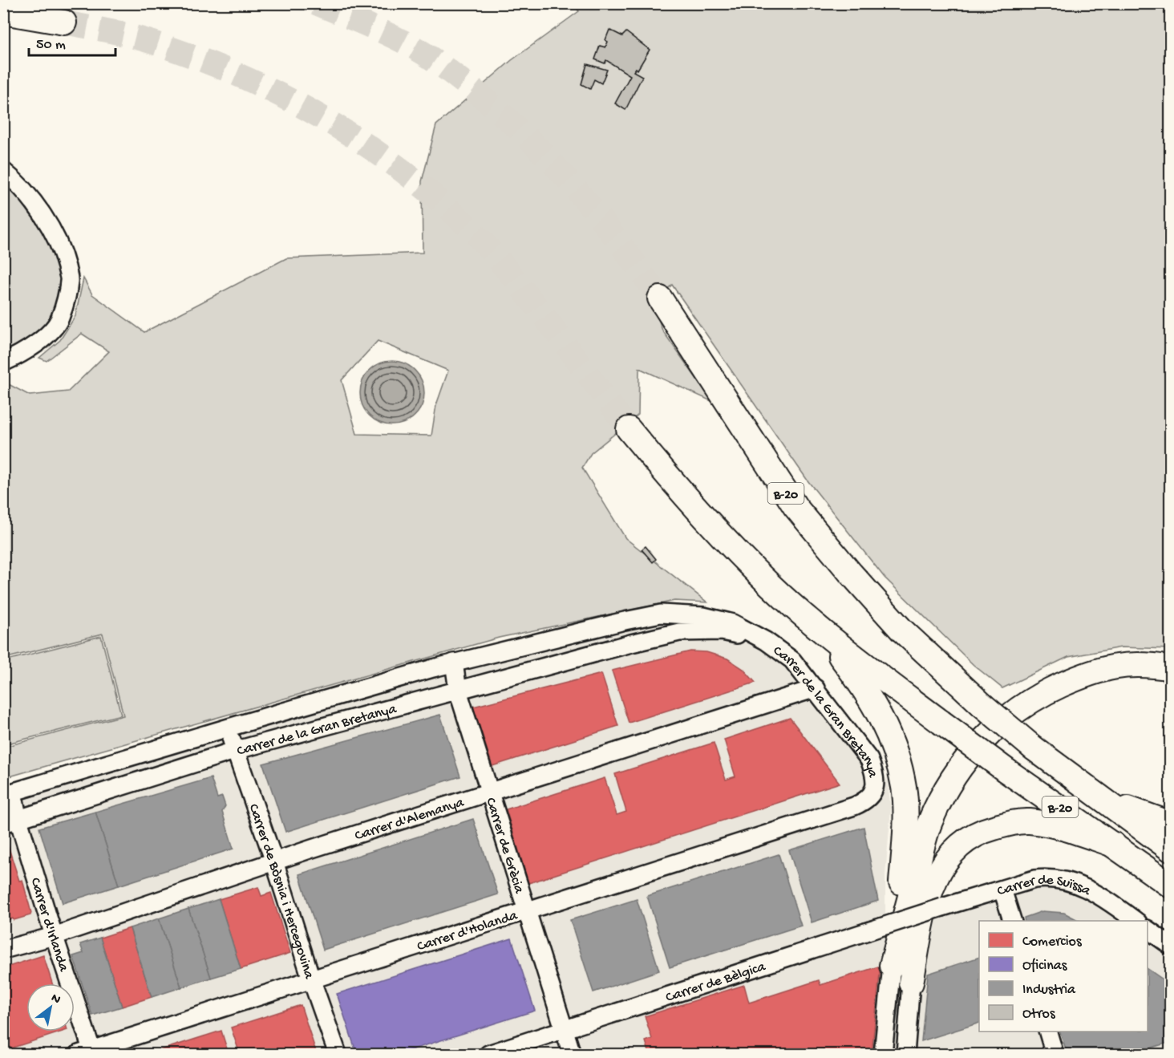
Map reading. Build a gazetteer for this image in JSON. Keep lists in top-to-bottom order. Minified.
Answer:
{"streets":{"highway":["B-20"],"street":["Carrer de la Gran Bretanya","Carrer d'Alemanya","Carrer de Grècia","Carrer de Bòsnia i Hercegovina","Carrer de Suïssa","Carrer d'Irlanda","Carrer d'Holanda","Carrer de Bèlgica"]},"crossings":[["Carrer de la Gran Bretanya","Carrer d'Alemanya"],["Carrer de la Gran Bretanya","Carrer de Grècia"],["Carrer de la Gran Bretanya","Carrer de Bòsnia i Hercegovina"],["Carrer de la Gran Bretanya","Carrer d'Irlanda"],["Carrer de la Gran Bretanya","Carrer d'Holanda"],["Carrer d'Alemanya","Carrer de Grècia"],["Carrer d'Alemanya","Carrer de Bòsnia i Hercegovina"],["Carrer d'Alemanya","Carrer d'Irlanda"],["Carrer de Grècia","Carrer d'Holanda"],["Carrer de Grècia","Carrer de Bèlgica"],["Carrer de Bòsnia i Hercegovina","Carrer d'Holanda"],["Carrer de Suïssa","Carrer de Bèlgica"],["Carrer d'Irlanda","Carrer d'Holanda"]],"legend":["Comercios","Oficinas","Industria","Otros"],"scale_bar":"50 m","north":"top right"}
